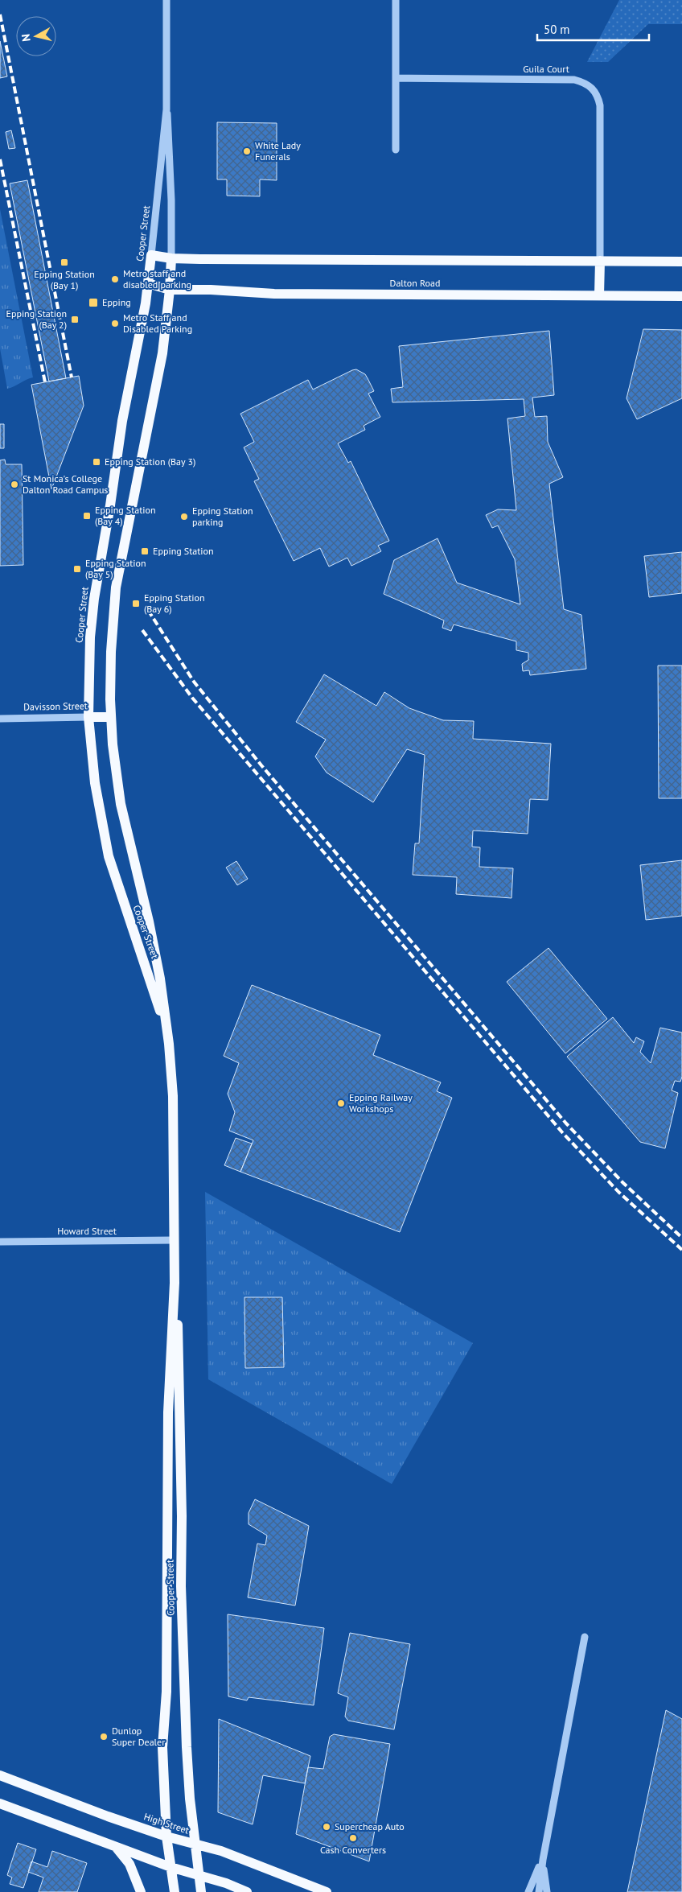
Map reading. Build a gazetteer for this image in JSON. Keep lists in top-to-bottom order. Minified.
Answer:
{"streets":{"main road":["Cooper Street","Dalton Road","Davisson Street","High Street"],"street":["Guila Court","Howard Street"]},"crossings":[["Cooper Street","Dalton Road"],["Cooper Street","Davisson Street"],["Cooper Street","Howard Street"],["Cooper Street","High Street"]],"places":{"other":["White Lady Funerals","Metro staff and disabled parking","Metro Staff and Disabled Parking","St Monica's College Dalton Road Campus","Epping Station parking","Epping Railway Workshops","Dunlop Super Dealer","Supercheap Auto","Cash Converters"],"transit":["Epping Station (Bay 1)","Epping","Epping Station (Bay 2)","Epping Station (Bay 3)","Epping Station (Bay 4)","Epping Station","Epping Station (Bay 5)","Epping Station (Bay 6)"]},"scale_bar":"50 m","north":"left"}
